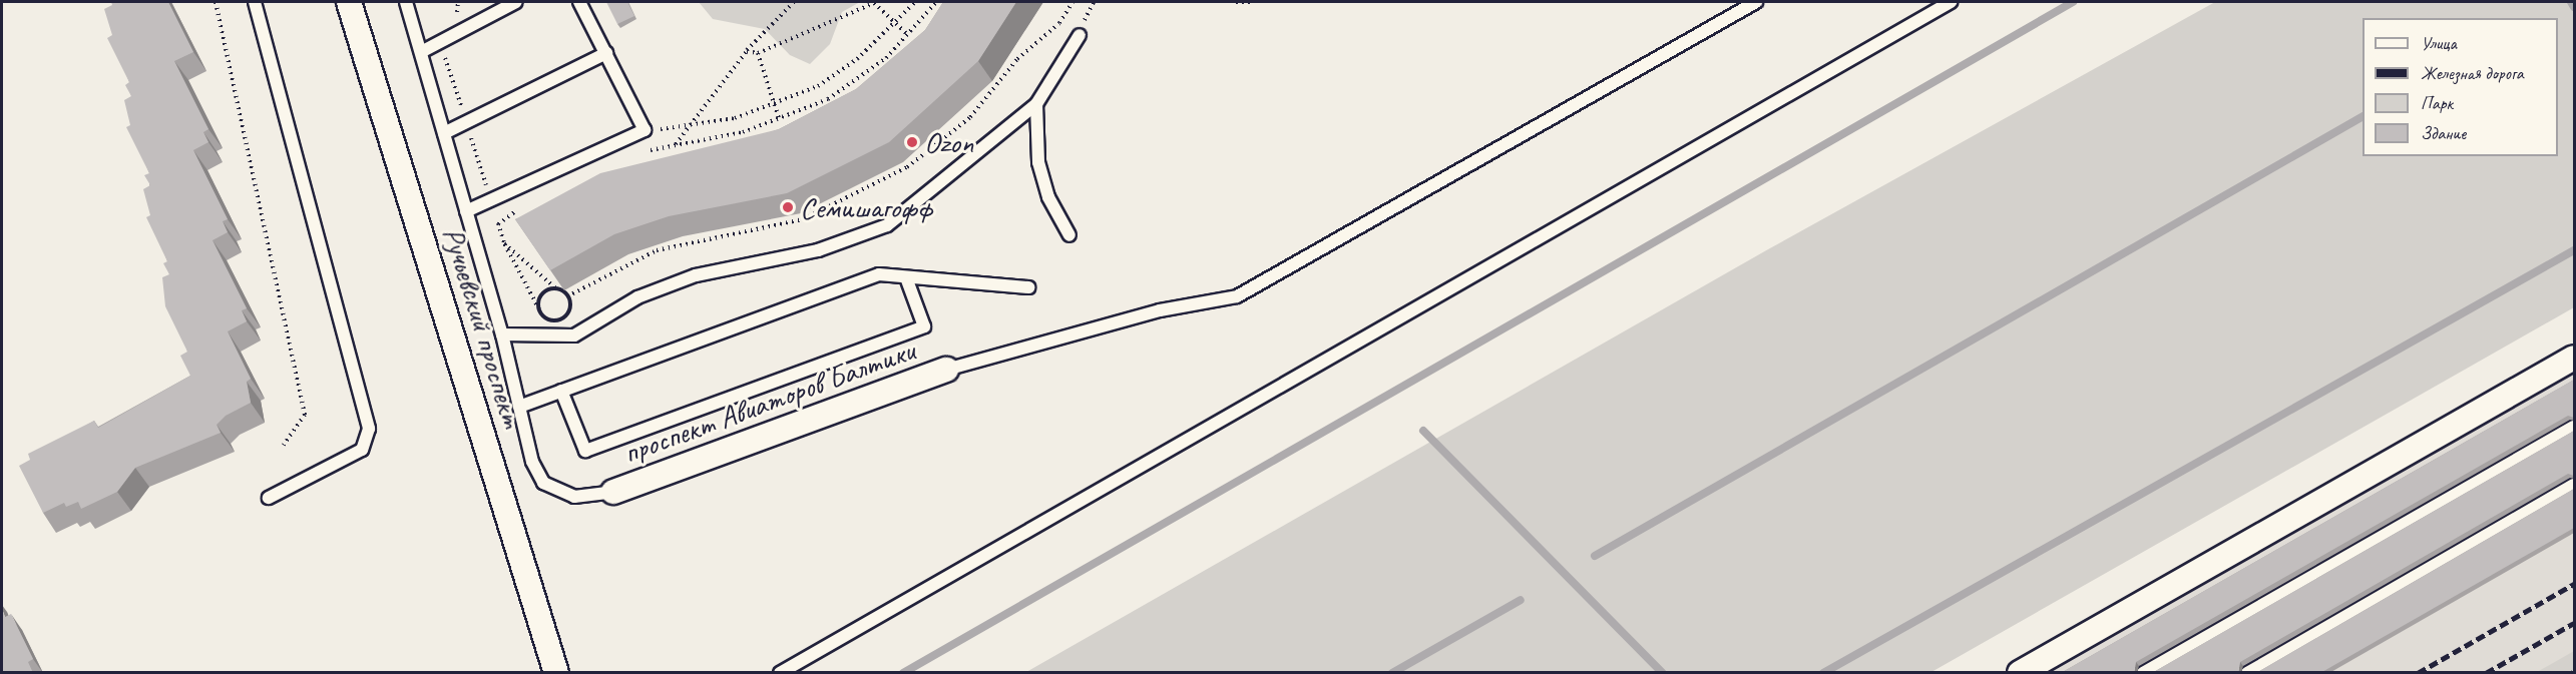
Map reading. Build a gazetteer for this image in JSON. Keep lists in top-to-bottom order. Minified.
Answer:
{"streets":{"street":["Ручьевский проспект","проспект Авиаторов Балтики"]},"places":["Ozon","Семишагофф"],"legend":["Улица","Железная дорога","Парк","Здание"]}
